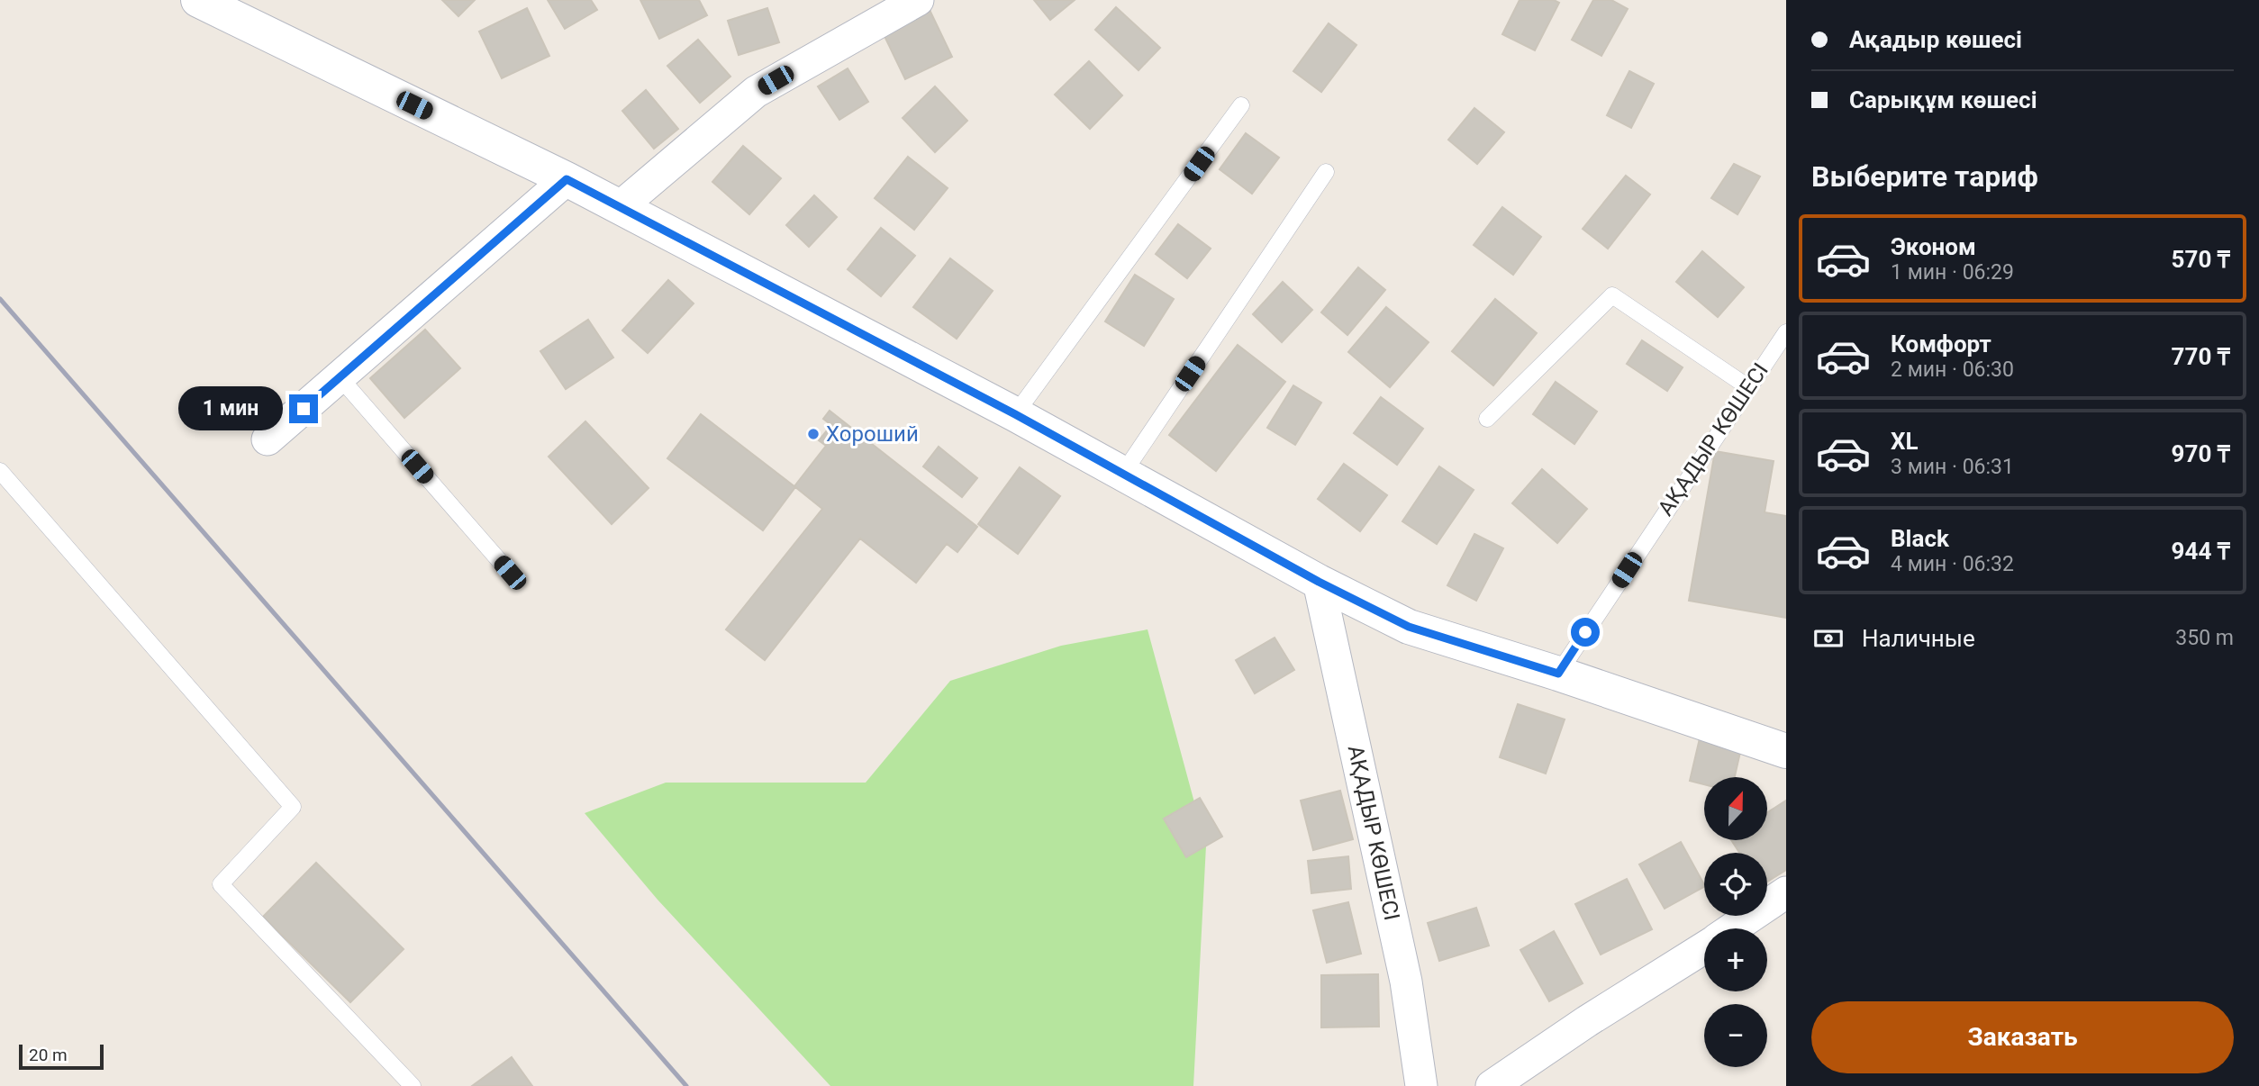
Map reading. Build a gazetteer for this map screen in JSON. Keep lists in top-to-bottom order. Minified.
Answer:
{"streets":{"street":["АҚАДЫР КӨШЕСІ"]},"places":["Хороший"],"scale_bar":"20 m","north":"top","page":{"banner":["Ақадыр көшесі","Сарықұм көшесі"],"heading":"Выберите тариф","list":[{"name":"Эконом","note":"1 мин · 06:29","value":"570 ₸"},{"name":"Комфорт","note":"2 мин · 06:30","value":"770 ₸"},{"name":"XL","note":"3 мин · 06:31","value":"970 ₸"},{"name":"Black","note":"4 мин · 06:32","value":"944 ₸"}],"bubble":"1 мин","pay":["Наличные","350 m"],"map_buttons":["+","−"],"buttons":"Заказать","scale":"20 m"}}
